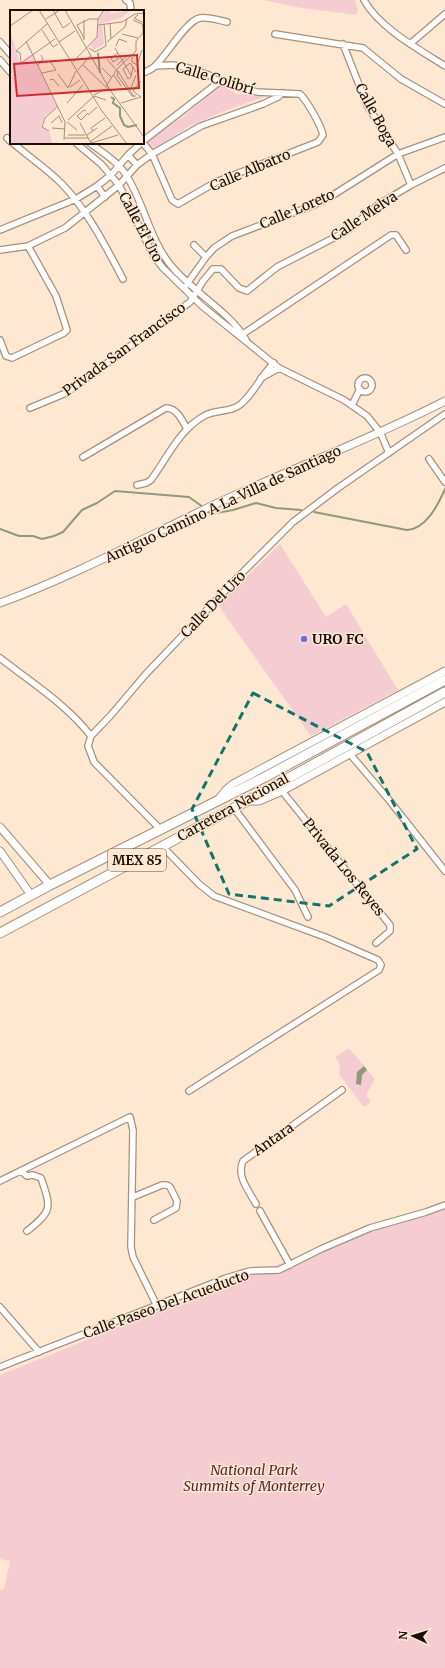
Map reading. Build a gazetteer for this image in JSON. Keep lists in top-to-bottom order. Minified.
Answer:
{"streets":{"highway":["Carretera Nacional","MEX 85"],"street":["Calle Colibrí","Calle Boga","Calle Albatro","Calle Loreto","Calle Melva","Calle El Uro","Privada San Francisco","Antiguo Camino A La Villa de Santiago","Calle Del Uro","Privada Los Reyes","Antara","Calle Paseo Del Acueducto"]},"crossings":[["Calle Colibrí","Calle Albatro"],["Calle Boga","Calle Loreto"],["Calle Boga","Calle Melva"],["Calle Loreto","Calle El Uro"],["Calle El Uro","Privada San Francisco"],["Calle El Uro","Antiguo Camino A La Villa de Santiago"],["Calle El Uro","Calle Del Uro"],["Carretera Nacional","MEX 85"],["Carretera Nacional","Privada Los Reyes"],["MEX 85","Privada Los Reyes"]],"parks":["National Park Summits of Monterrey"],"places":["URO FC"],"north":"left"}
